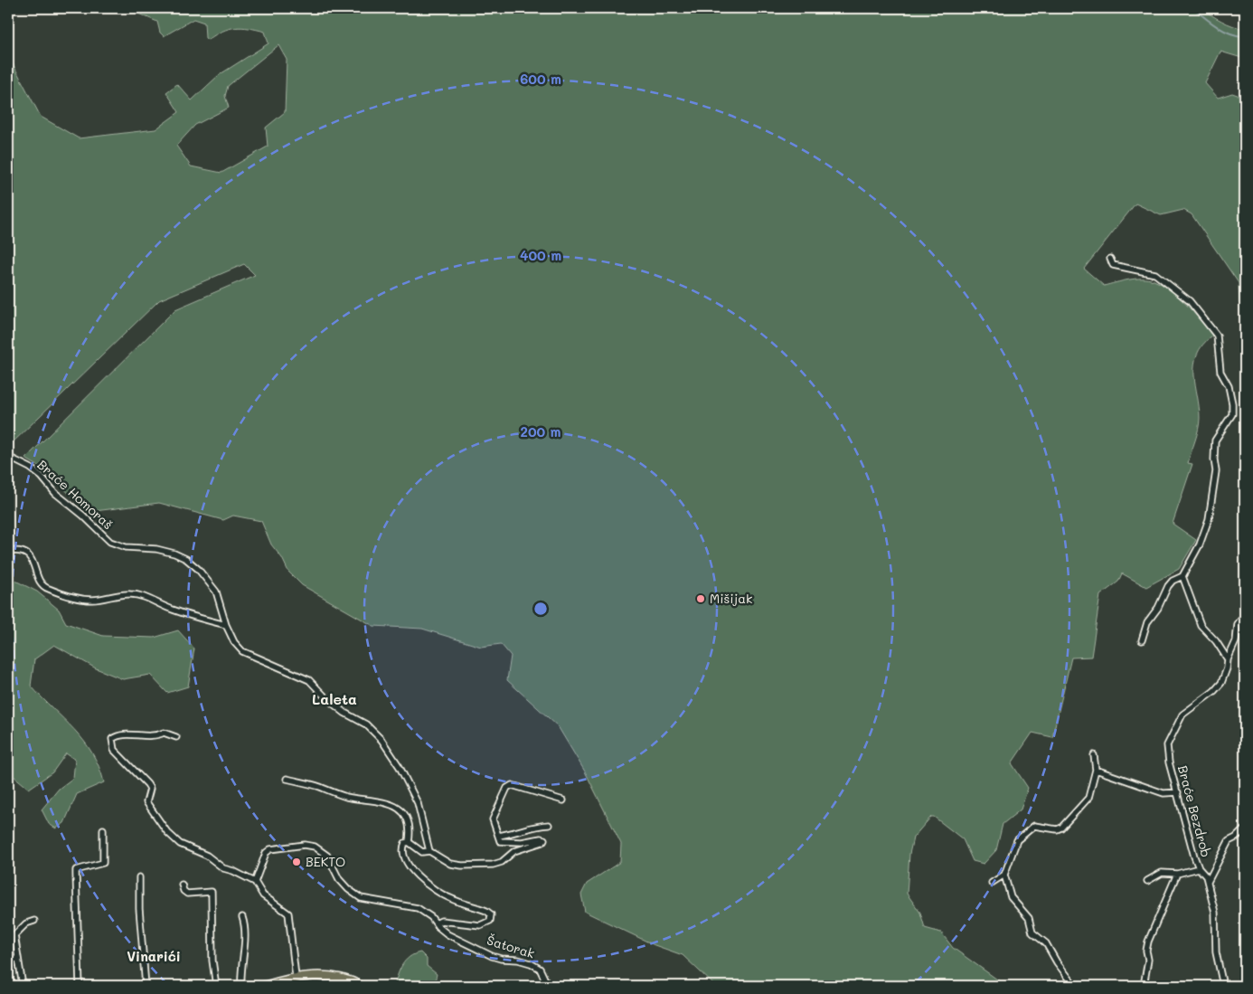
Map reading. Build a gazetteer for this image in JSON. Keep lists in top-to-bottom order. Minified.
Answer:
{"streets":{"street":["Braće Homoraš","Braće Bezdrob","Šatorak"]},"districts":["Laleta","Vinarići"],"places":["Mišijak","BEKTO"],"rings":["600 m","400 m","200 m"]}
